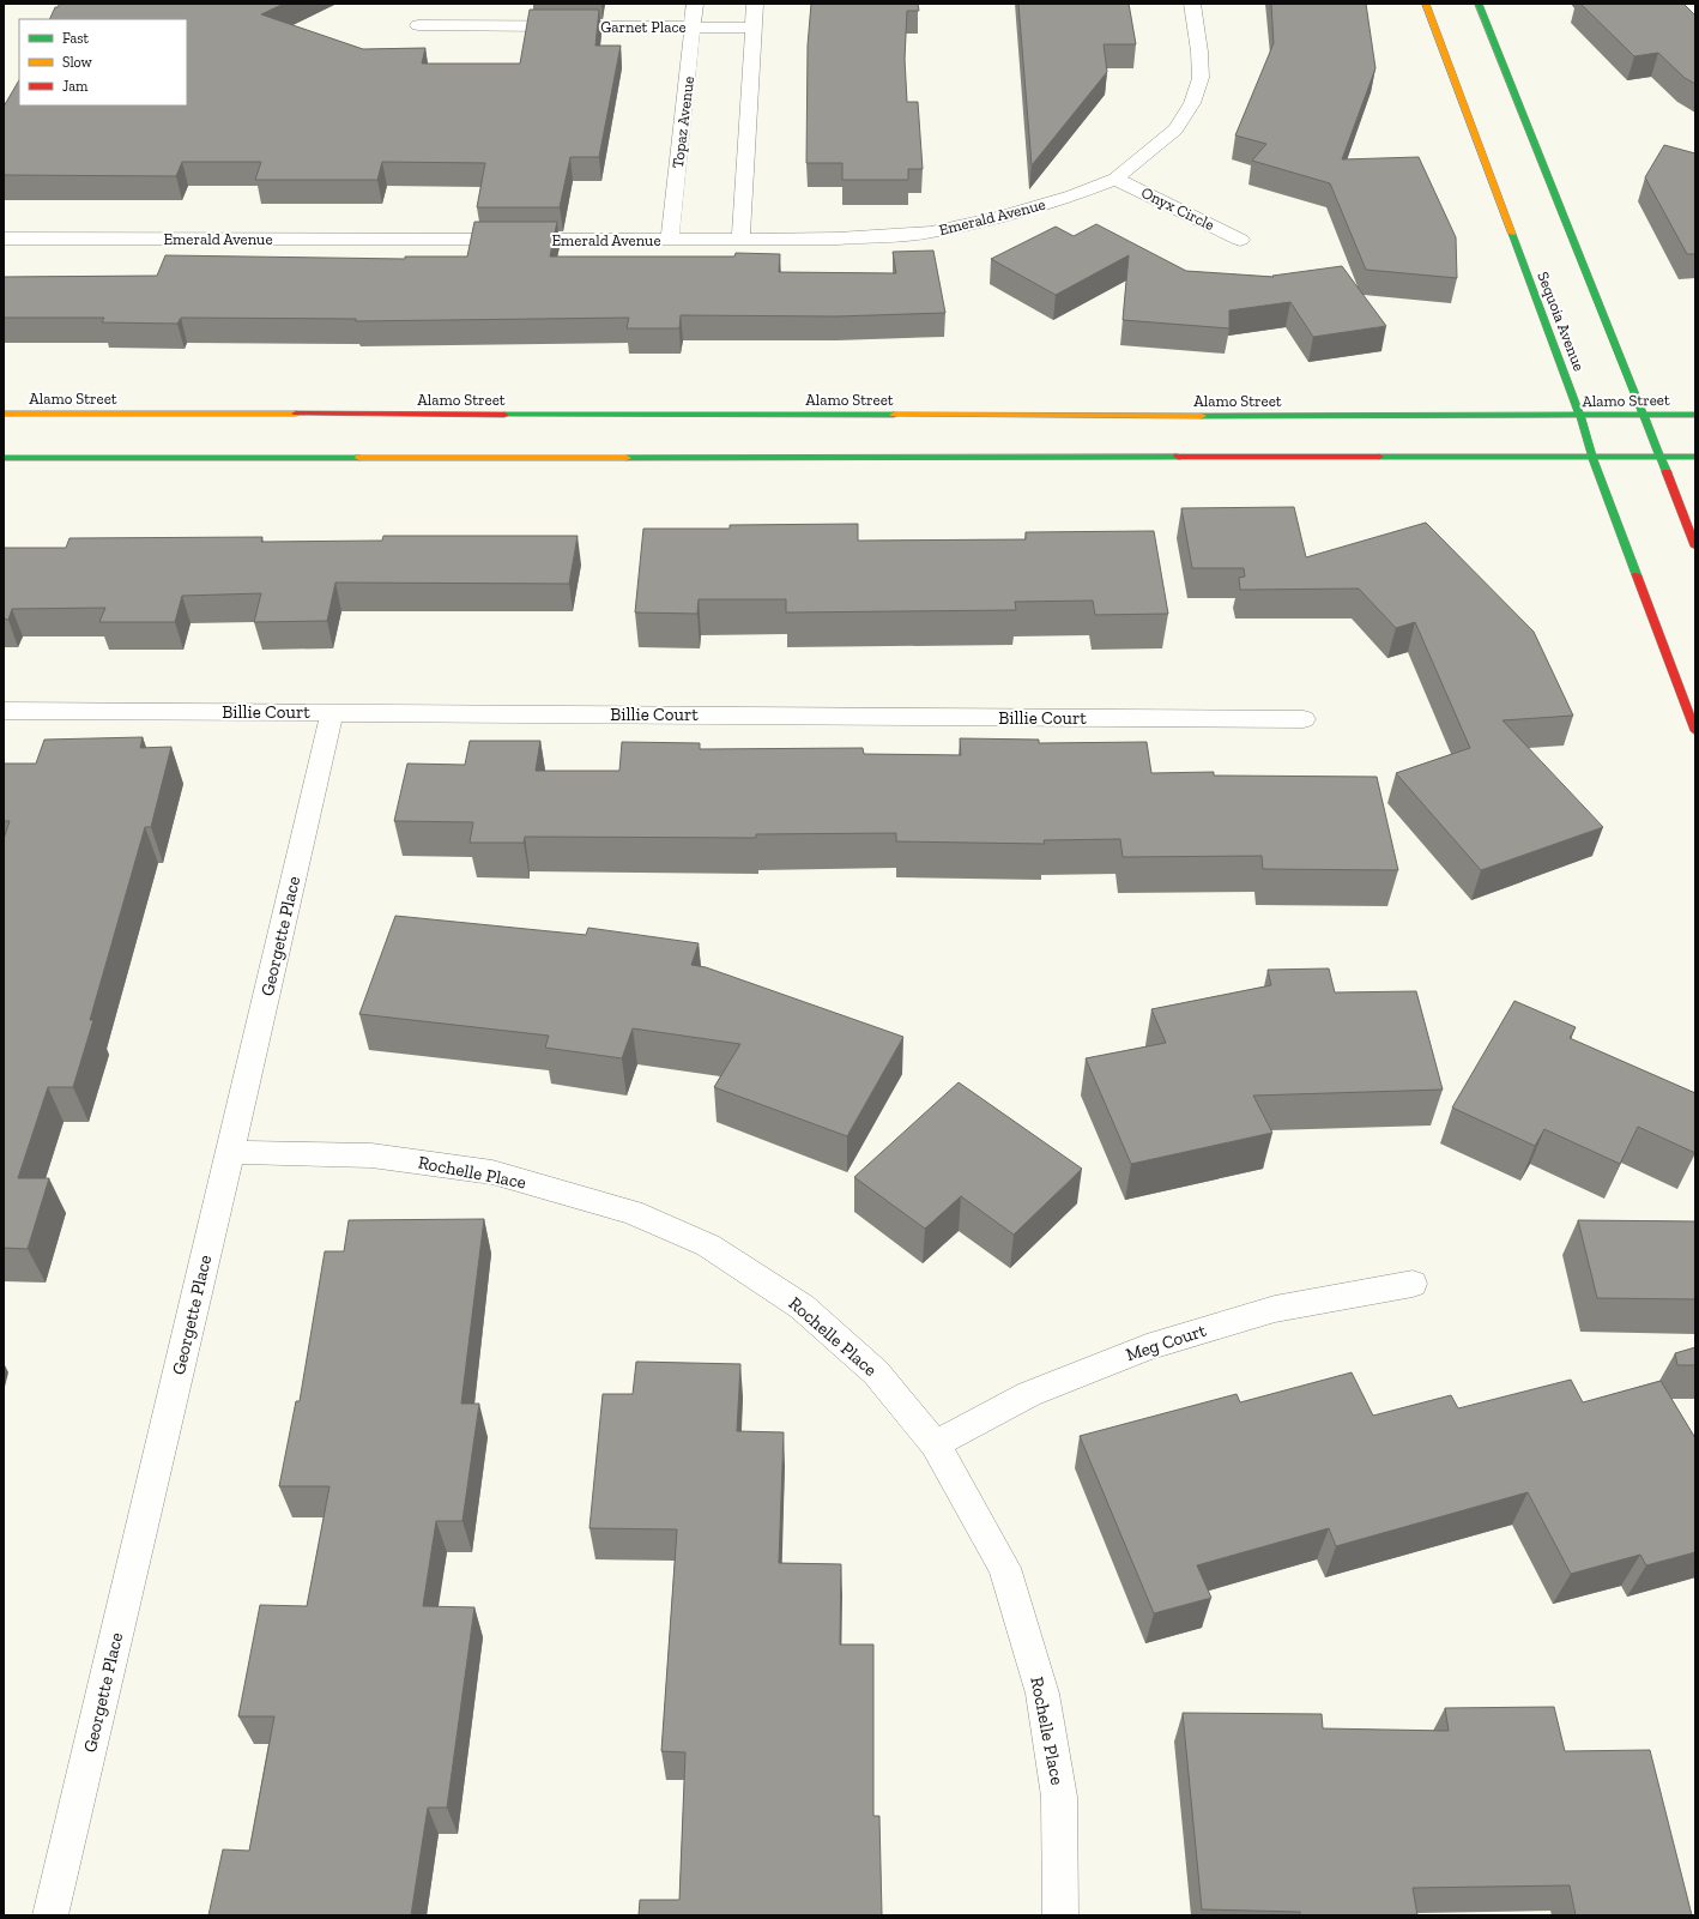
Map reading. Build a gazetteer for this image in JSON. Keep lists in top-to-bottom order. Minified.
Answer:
{"streets":{"main road":["Sequoia Avenue","Alamo Street"],"street":["Garnet Place","Topaz Avenue","Onyx Circle","Emerald Avenue","Billie Court","Georgette Place","Rochelle Place","Meg Court"]},"crossings":[["Garnet Place","Topaz Avenue"],["Topaz Avenue","Emerald Avenue"],["Onyx Circle","Emerald Avenue"],["Sequoia Avenue","Alamo Street"],["Billie Court","Georgette Place"],["Georgette Place","Rochelle Place"],["Rochelle Place","Meg Court"]],"legend":["Fast","Slow","Jam"]}
